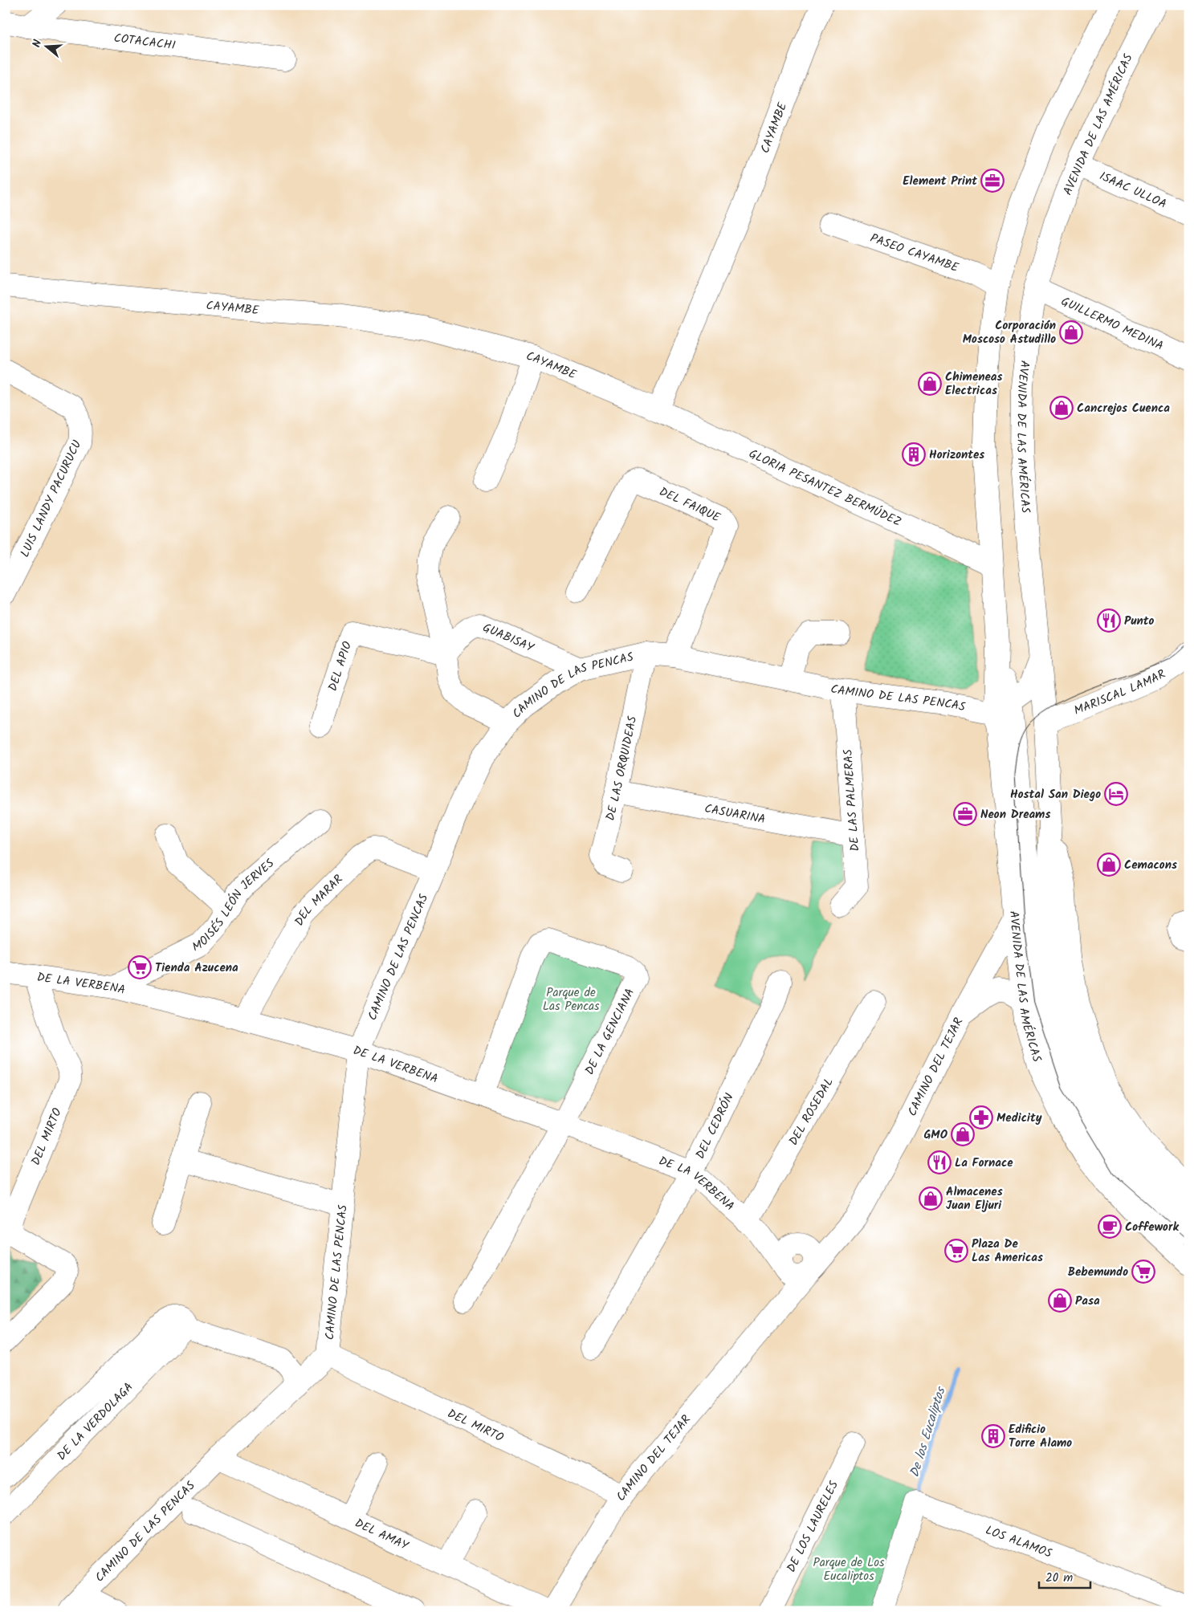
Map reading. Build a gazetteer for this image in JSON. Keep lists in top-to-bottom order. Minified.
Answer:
{"streets":{"street":["COTACACHI","AVENIDA DE LAS AMÉRICAS","CAYAMBE","ISAAC ULLOA","PASEO CAYAMBE","GUILLERMO MEDINA","GLORIA PESANTEZ BERMÚDEZ","LUIS LANDY PACURUCU","DEL FAIQUE","GUABISAY","DEL APIO","CAMINO DE LAS PENCAS","MARISCAL LAMAR","DE LAS ORQUIDEAS","DE LAS PALMERAS","CASUARINA","DEL MARAR","MOISÉS LEÓN JERVES","DE LA VERBENA","DE LA GENCIANA","CAMINO DEL TEJAR","DEL ROSEDAL","DEL CEDRÓN","DEL MIRTO","DE LA VERDOLAGA","DE LOS LAURELES","DEL AMAY","LOS ALAMOS"]},"crossings":[["AVENIDA DE LAS AMÉRICAS","ISAAC ULLOA"],["AVENIDA DE LAS AMÉRICAS","PASEO CAYAMBE"],["AVENIDA DE LAS AMÉRICAS","GUILLERMO MEDINA"],["AVENIDA DE LAS AMÉRICAS","GLORIA PESANTEZ BERMÚDEZ"],["AVENIDA DE LAS AMÉRICAS","CAMINO DE LAS PENCAS"],["AVENIDA DE LAS AMÉRICAS","MARISCAL LAMAR"],["AVENIDA DE LAS AMÉRICAS","CAMINO DEL TEJAR"],["CAYAMBE","GLORIA PESANTEZ BERMÚDEZ"],["DEL FAIQUE","CAMINO DE LAS PENCAS"],["GUABISAY","DEL APIO"],["GUABISAY","CAMINO DE LAS PENCAS"],["CAMINO DE LAS PENCAS","DE LAS ORQUIDEAS"],["CAMINO DE LAS PENCAS","DE LAS PALMERAS"],["CAMINO DE LAS PENCAS","DEL MARAR"],["CAMINO DE LAS PENCAS","DE LA VERBENA"],["CAMINO DE LAS PENCAS","DEL MIRTO"],["CAMINO DE LAS PENCAS","DEL AMAY"],["DE LAS ORQUIDEAS","CASUARINA"],["DE LAS PALMERAS","CASUARINA"],["DEL MARAR","DE LA VERBENA"],["MOISÉS LEÓN JERVES","DE LA VERBENA"],["DE LA VERBENA","DE LA GENCIANA"],["DE LA VERBENA","CAMINO DEL TEJAR"],["DE LA VERBENA","DEL ROSEDAL"],["DE LA VERBENA","DEL CEDRÓN"],["DE LA VERBENA","DEL MIRTO"],["CAMINO DEL TEJAR","DEL MIRTO"]],"water":["De los Eucaliptos"],"parks":["Parque de Las Pencas","Parque de Los Eucaliptos"],"places":{"office":["Element Print","Neon Dreams"],"shop":["Corporación Moscoso Astudillo","Chimeneas Electricas","Cancrejos Cuenca","Cemacons","GMO","Almacenes Juan Eljuri","Pasa"],"building":["Horizontes","Edificio Torre Alamo"],"restaurant":["Punto","La Fornace"],"hotel":["Hostal San Diego"],"supermarket":["Tienda Azucena","Plaza De Las Americas","Bebemundo"],"pharmacy":["Medicity"],"cafe":["Coffework"]},"scale_bar":"20 m","north":"left"}
